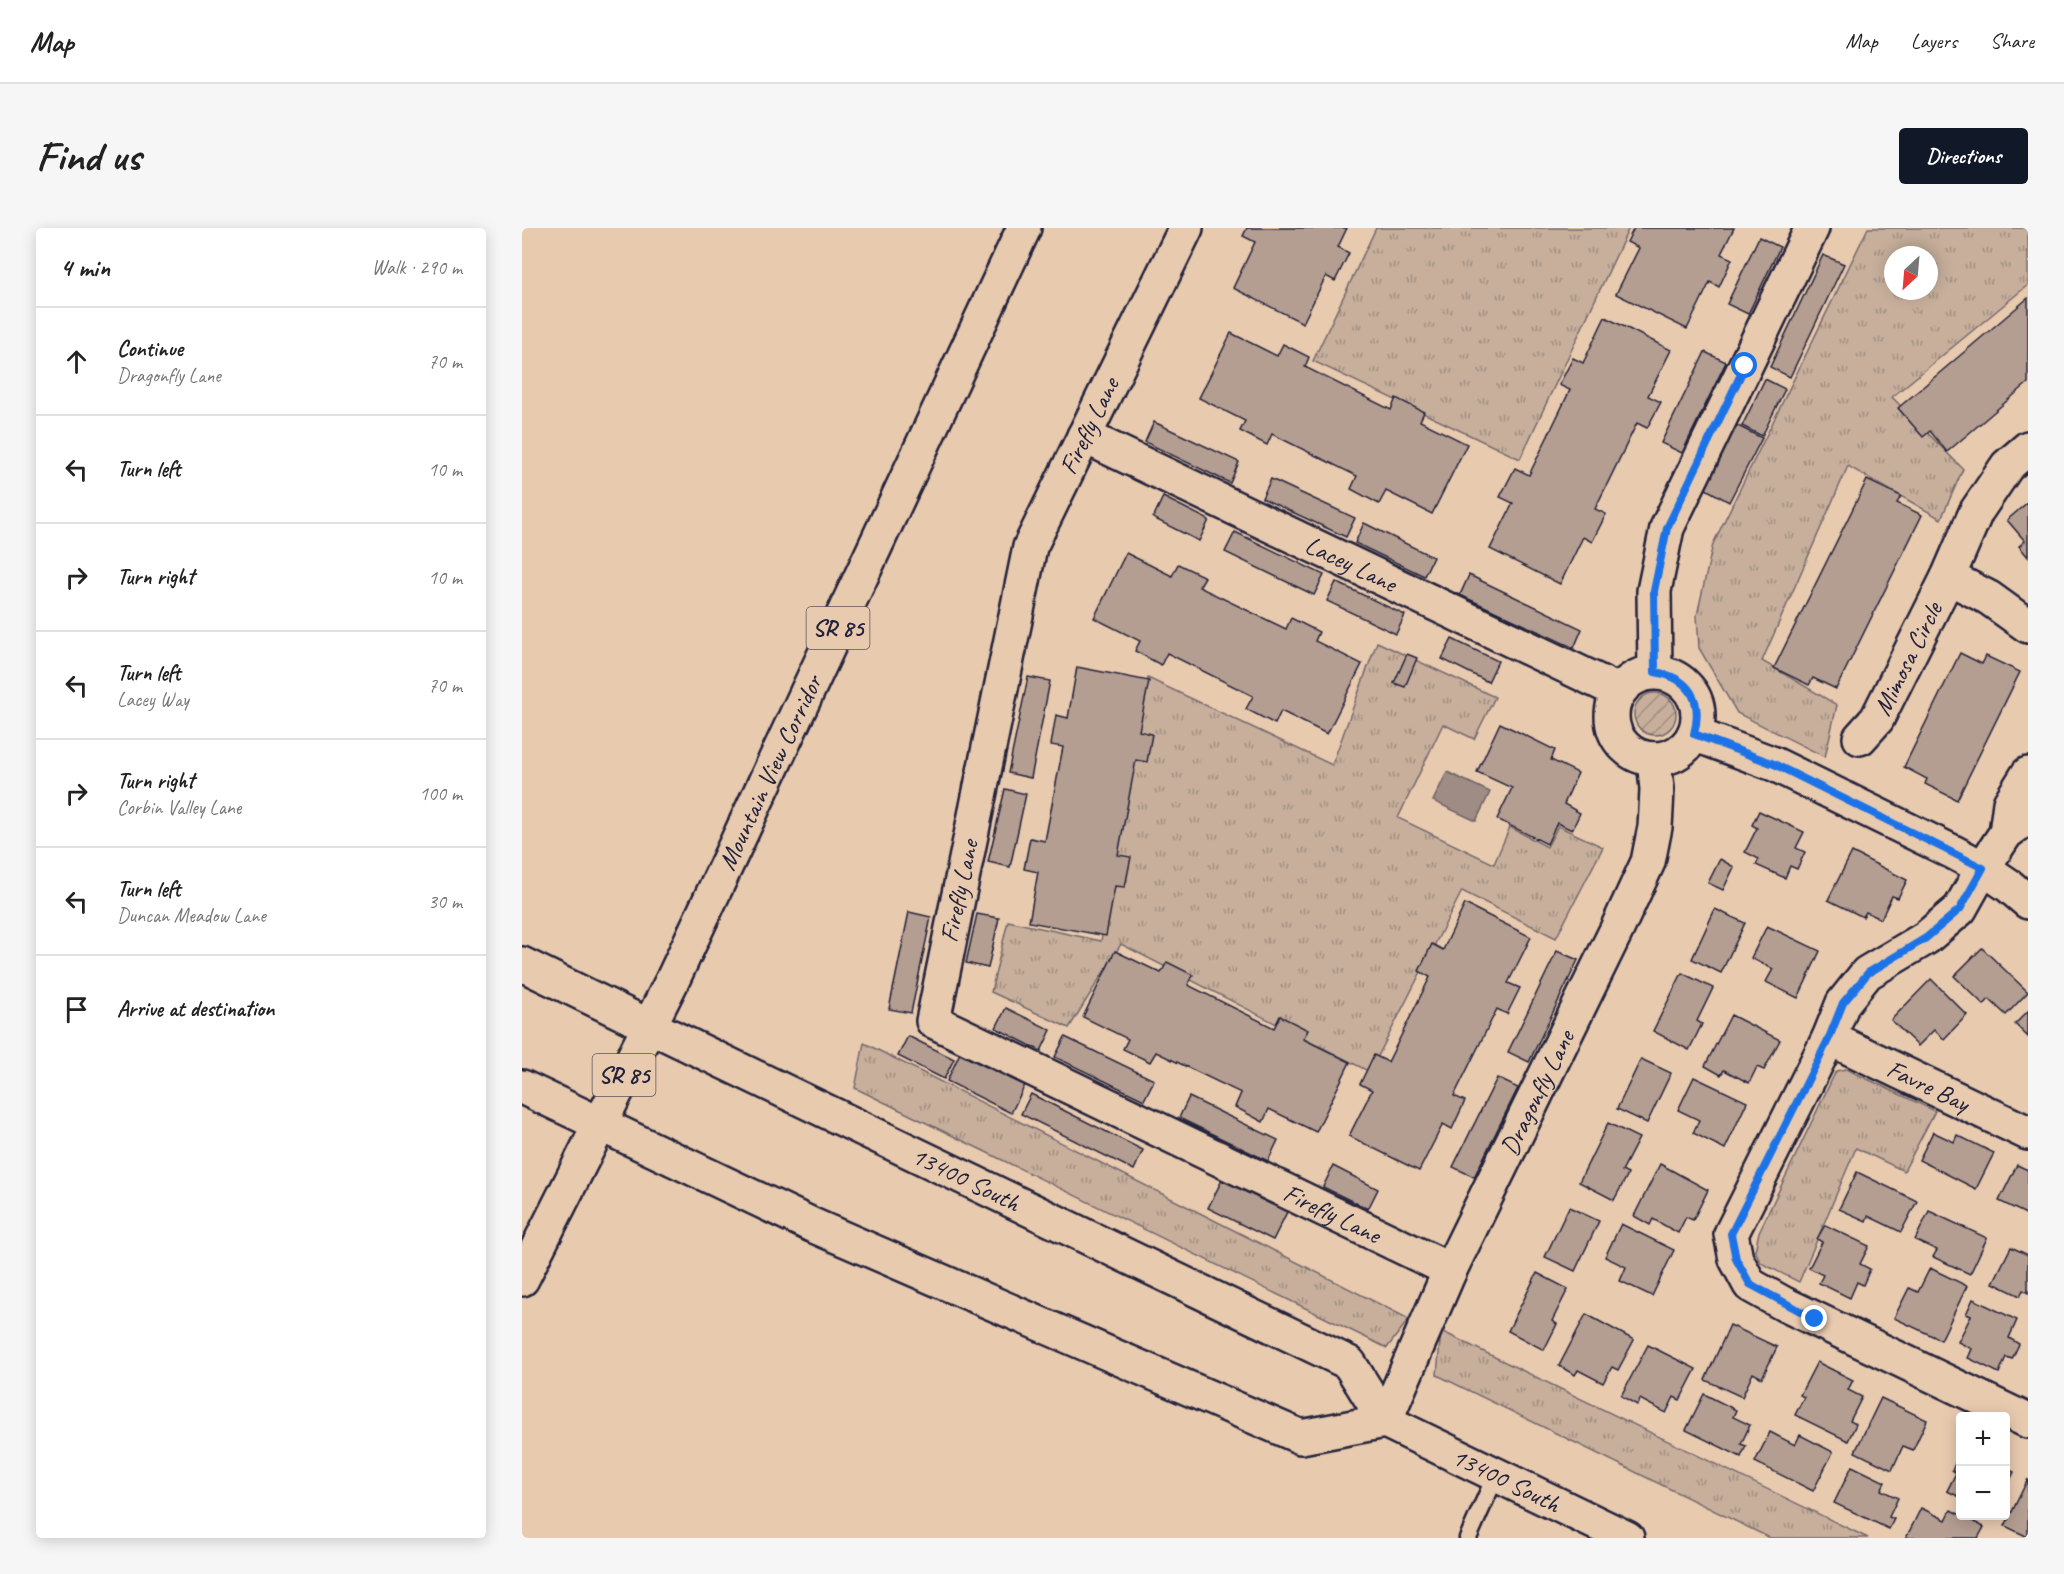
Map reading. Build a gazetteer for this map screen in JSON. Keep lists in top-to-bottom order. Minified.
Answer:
{"streets":{"main road":["Firefly Lane","Lacey Lane","SR 85","Mimosa Circle","Mountain View Corridor","Favre Bay","Dragonfly Lane","13400 South"]},"crossings":[["Firefly Lane","Lacey Lane"],["Firefly Lane","Dragonfly Lane"],["Lacey Lane","Dragonfly Lane"],["Mountain View Corridor","13400 South"],["Dragonfly Lane","13400 South"]],"north":"bottom left","page":{"header":"Map","nav":["Map","Layers","Share"],"buttons":"Directions","title":"Find us","heading":["4 min","Walk · 290 m"],"list":[["Continue","Dragonfly Lane","70 m"],["Turn left","10 m"],["Turn right","10 m"],["Turn left","Lacey Way","70 m"],["Turn right","Corbin Valley Lane","100 m"],["Turn left","Duncan Meadow Lane","30 m"],"Arrive at destination"],"map_buttons":["+","−"]}}
